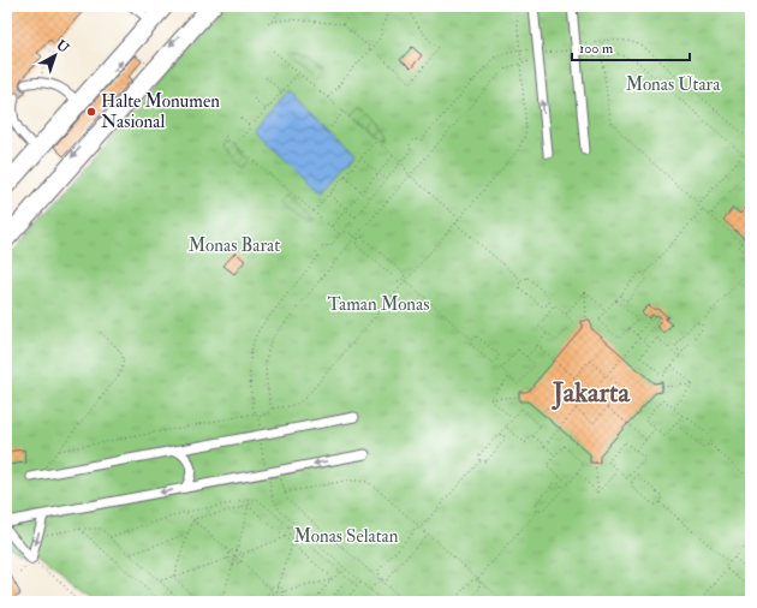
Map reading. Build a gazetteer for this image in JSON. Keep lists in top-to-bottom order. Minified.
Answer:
{"districts":["Jakarta"],"parks":["Monas Utara","Monas Barat","Taman Monas","Monas Selatan"],"places":["Halte Monumen Nasional"],"scale_bar":"100 m","north":"top right"}
